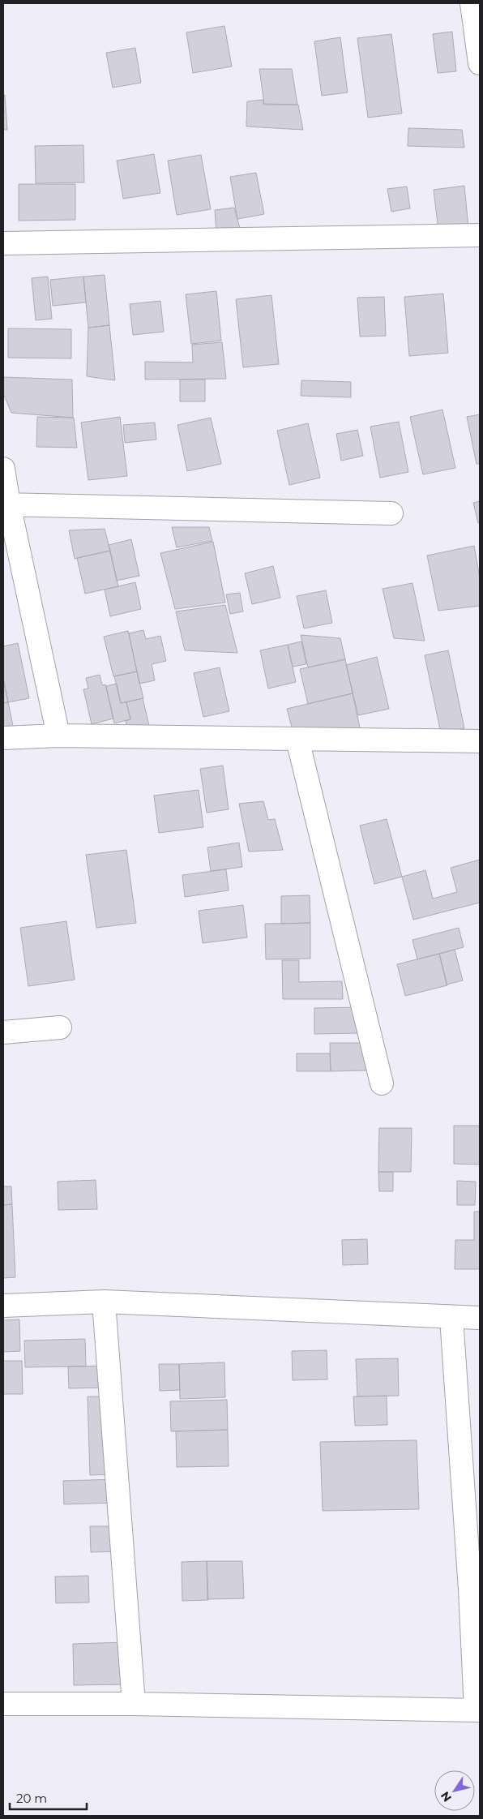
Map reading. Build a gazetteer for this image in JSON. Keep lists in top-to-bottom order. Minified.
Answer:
{"scale_bar":"20 m","north":"bottom left"}
